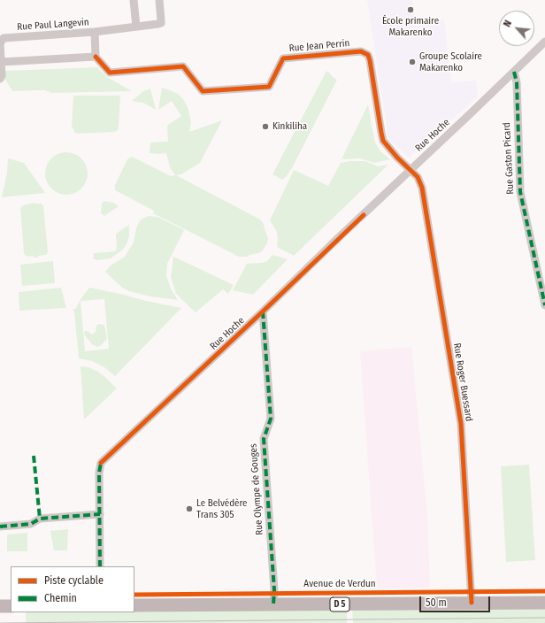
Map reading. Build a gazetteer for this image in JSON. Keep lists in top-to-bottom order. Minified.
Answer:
{"streets":{"main road":["Avenue de Verdun","D 5"],"street":["Rue Paul Langevin","Rue Jean Perrin","Rue Hoche","Rue Gaston Picard","Rue Roger Buessard","Rue Olympe de Gouges"]},"crossings":[["Rue Paul Langevin","Rue Jean Perrin"],["Rue Jean Perrin","Rue Hoche"],["Rue Jean Perrin","Rue Roger Buessard"],["Rue Hoche","Rue Gaston Picard"],["Rue Hoche","Rue Roger Buessard"],["Rue Hoche","Rue Olympe de Gouges"],["Rue Roger Buessard","Avenue de Verdun"],["Rue Olympe de Gouges","Avenue de Verdun"]],"places":["École primaire Makarenko","Groupe Scolaire Makarenko","Kinkiliha","Le Belvédère Trans 305"],"legend":["Piste cyclable","Chemin"],"scale_bar":"50 m","north":"top left"}
